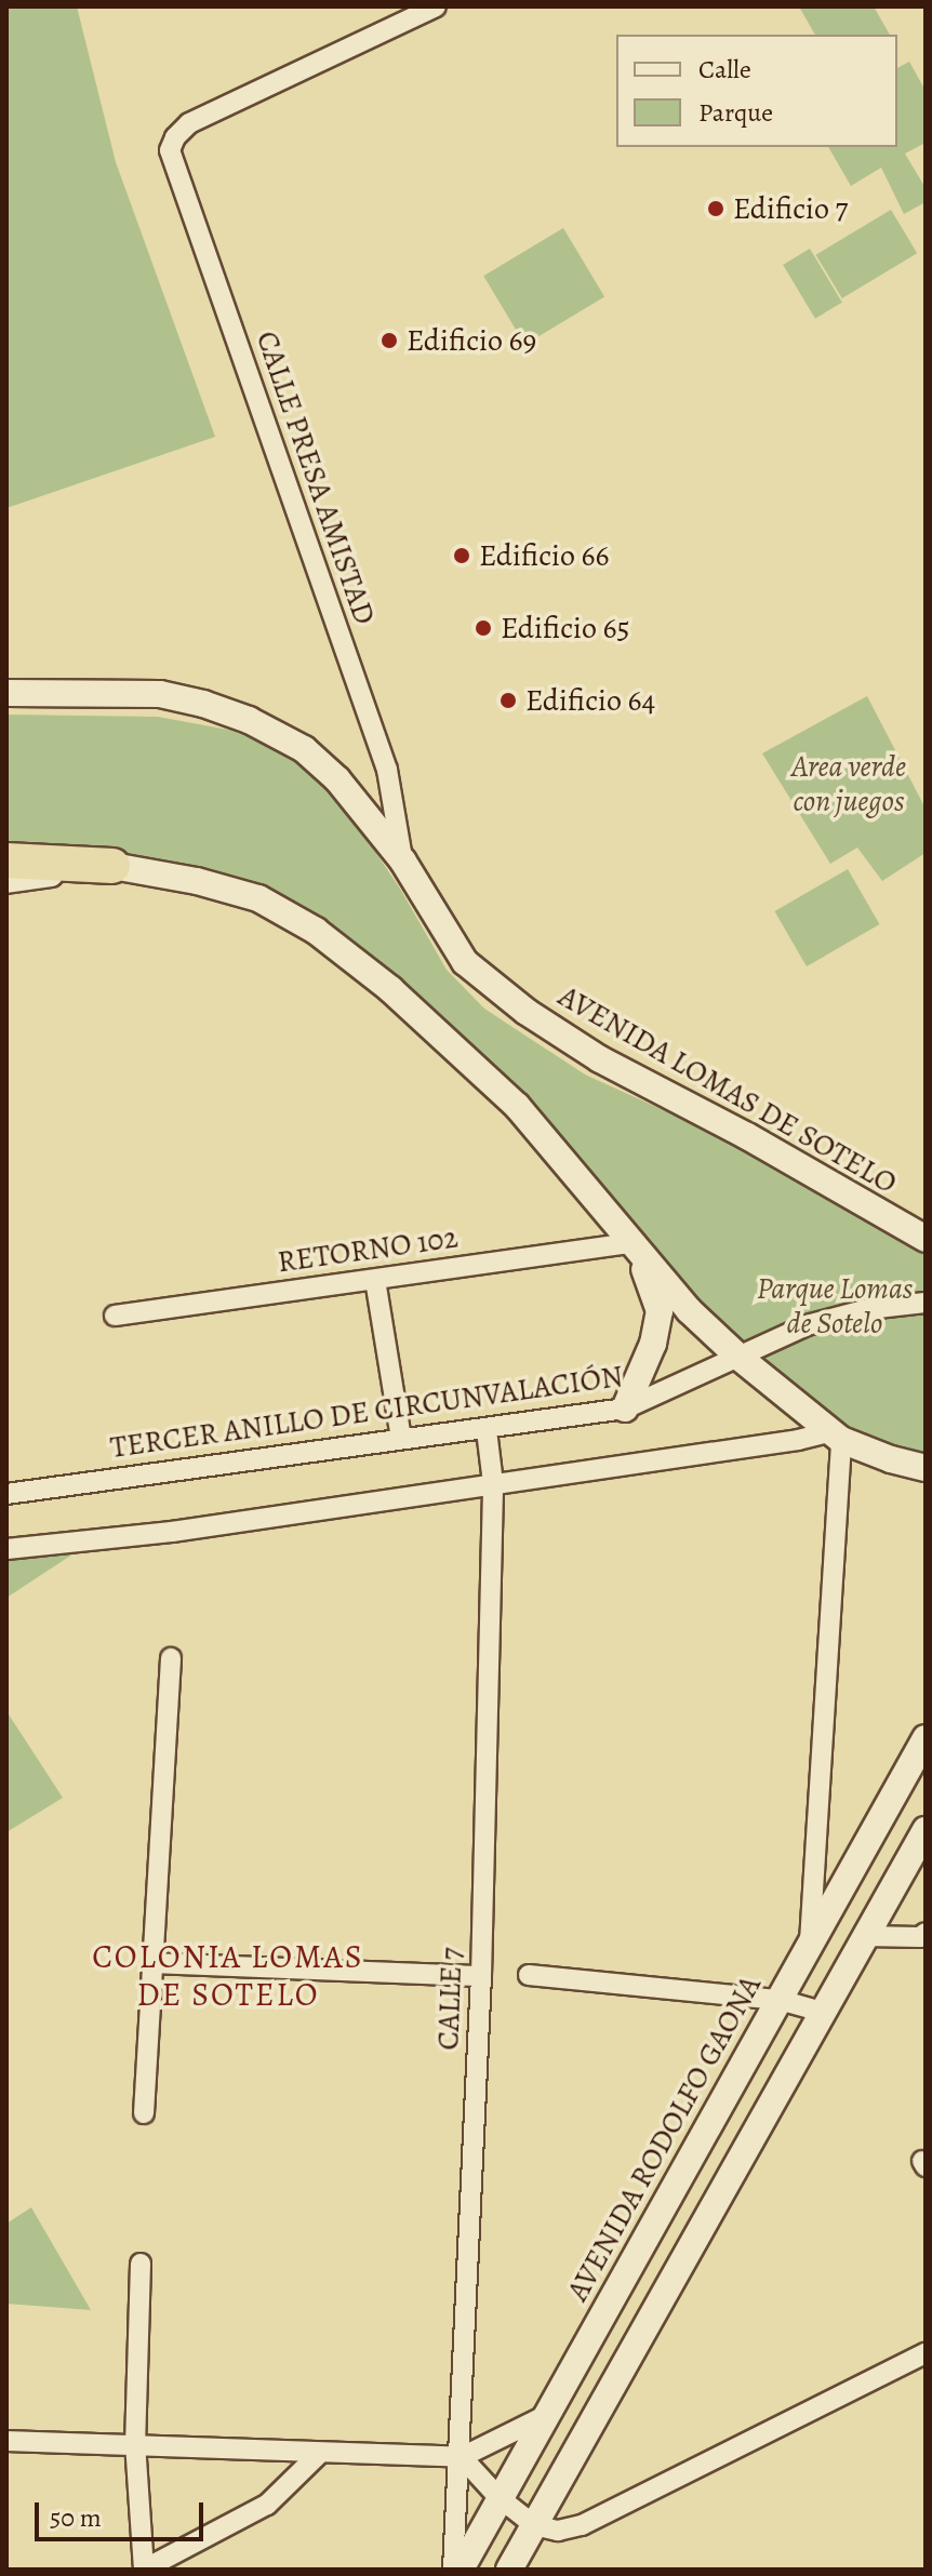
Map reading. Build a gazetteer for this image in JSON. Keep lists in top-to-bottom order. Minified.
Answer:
{"streets":{"main road":["AVENIDA LOMAS DE SOTELO","AVENIDA RODOLFO GAONA"],"street":["CALLE PRESA AMISTAD","RETORNO 102","TERCER ANILLO DE CIRCUNVALACIÓN","CALLE 7"]},"crossings":[["CALLE PRESA AMISTAD","AVENIDA LOMAS DE SOTELO"],["TERCER ANILLO DE CIRCUNVALACIÓN","CALLE 7"]],"districts":["COLONIA LOMAS DE SOTELO"],"parks":["Area verde con juegos","Parque Lomas de Sotelo"],"places":["Edificio 7","Edificio 69","Edificio 66","Edificio 65","Edificio 64"],"legend":["Calle","Parque"],"scale_bar":"50 m"}
